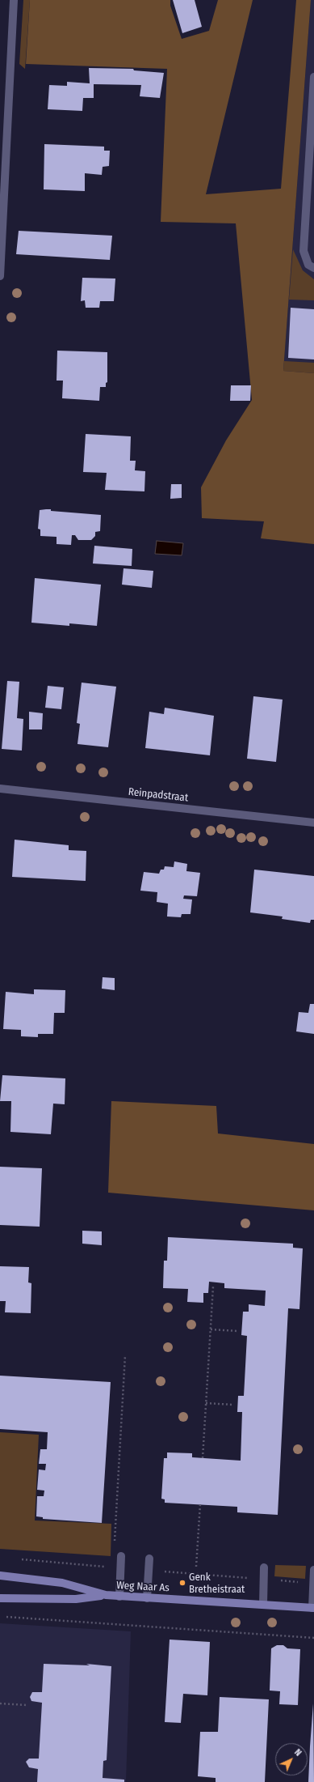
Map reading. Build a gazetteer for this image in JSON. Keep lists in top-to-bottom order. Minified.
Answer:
{"streets":{"main road":["Weg Naar As"],"street":["Reinpadstraat"]},"places":["Genk Bretheistraat"],"north":"top right"}
